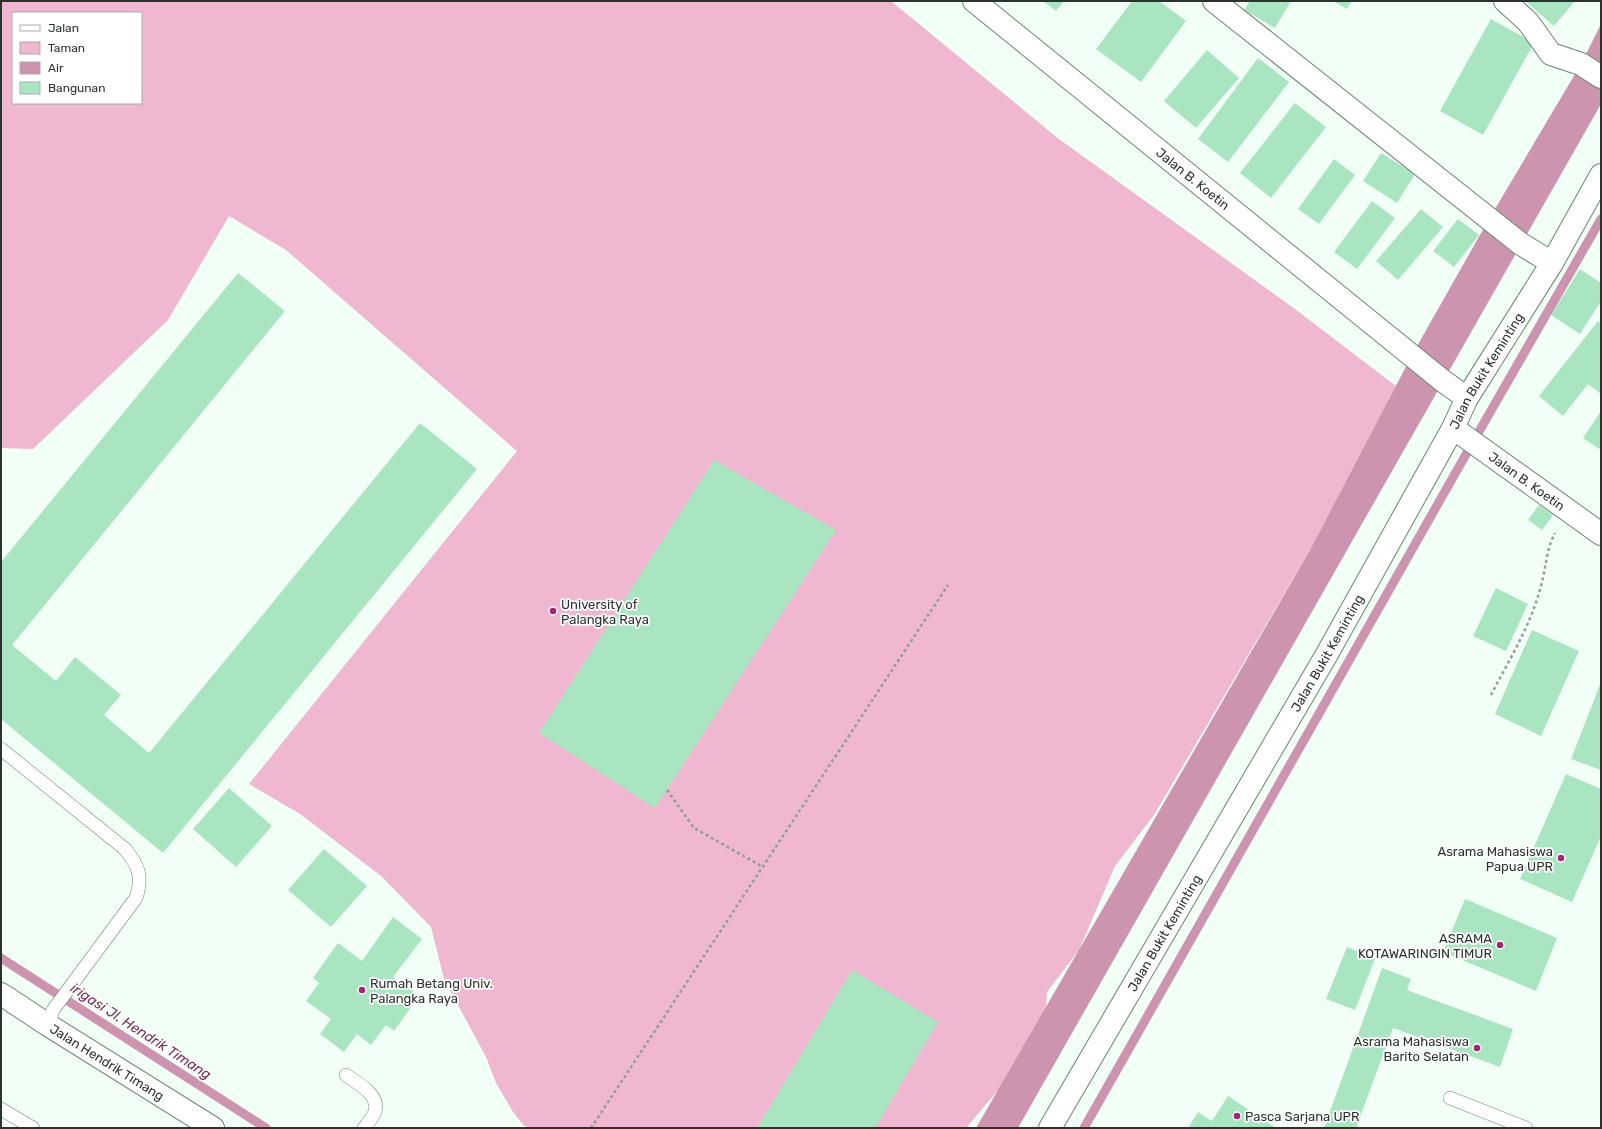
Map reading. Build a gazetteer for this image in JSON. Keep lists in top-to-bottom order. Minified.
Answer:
{"streets":{"street":["Jalan B. Koetin","Jalan Bukit Keminting","Jalan Hendrik Timang"]},"crossings":[["Jalan B. Koetin","Jalan Bukit Keminting"]],"water":["irigasi Jl. Hendrik Timang"],"places":["University of Palangka Raya","Asrama Mahasiswa Papua UPR","ASRAMA KOTAWARINGIN TIMUR","Rumah Betang Univ. Palangka Raya","Asrama Mahasiswa Barito Selatan","Pasca Sarjana UPR"],"legend":["Jalan","Taman","Air","Bangunan"]}
